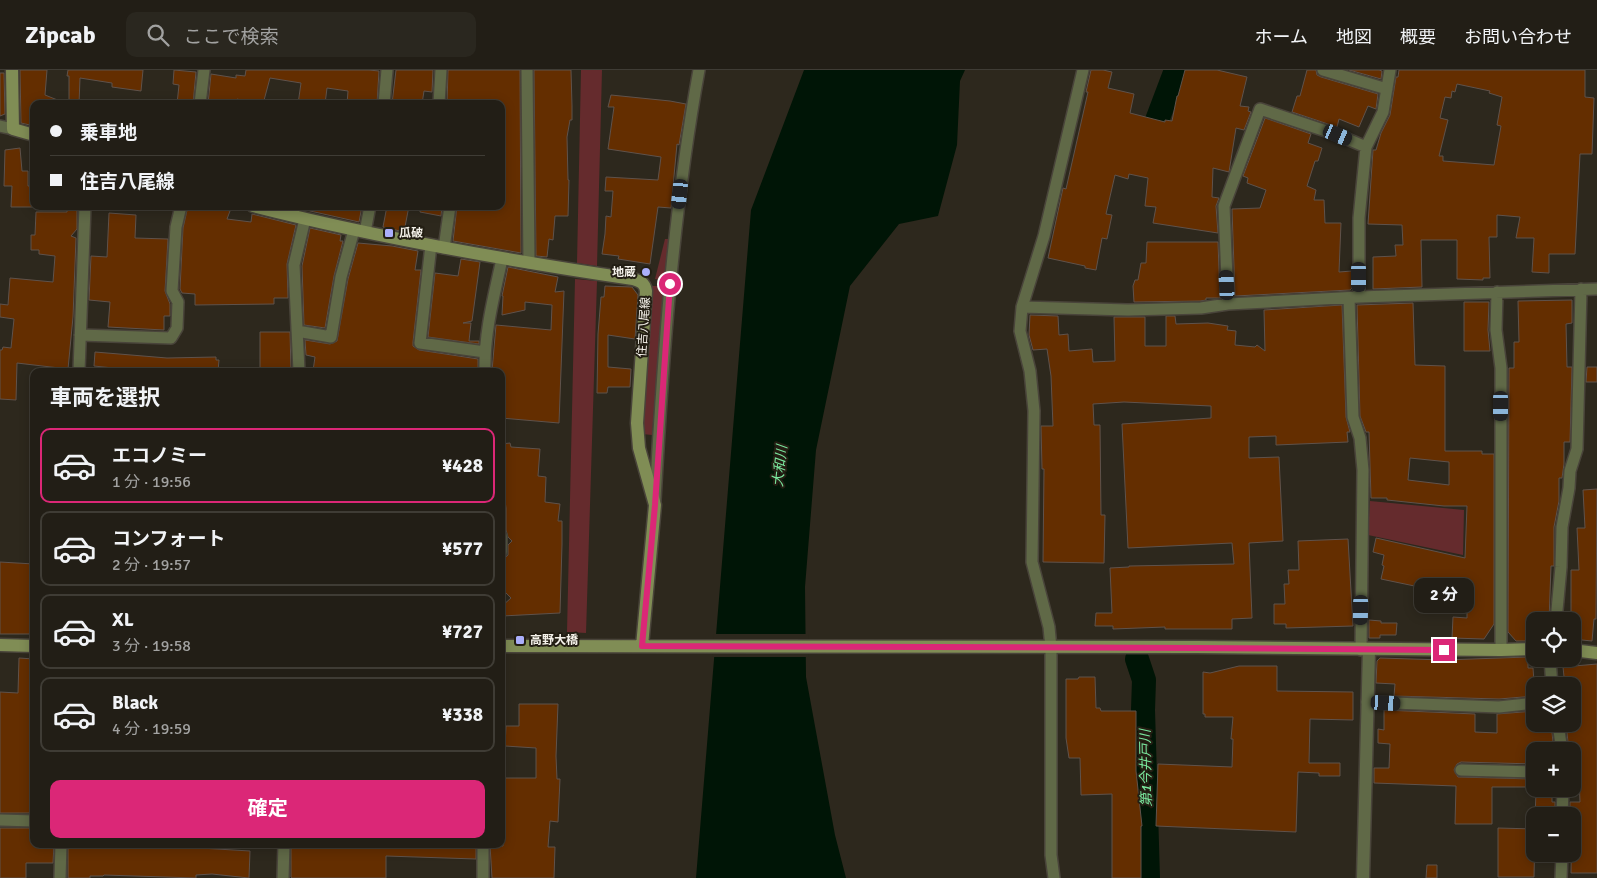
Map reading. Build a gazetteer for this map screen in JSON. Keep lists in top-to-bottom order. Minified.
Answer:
{"streets":{"main road":["住吉八尾線"]},"water":["大和川","第1今井戸川"],"places":{"transit":["瓜破","高野大橋"],"other":["地蔵"]},"page":{"header":"Zipcab","search":"ここで検索","nav":["ホーム","地図","概要","お問い合わせ"],"banner":["乗車地","住吉八尾線"],"heading":"車両を選択","list":[{"name":"エコノミー","note":"1 分 · 19:56","value":"¥428"},{"name":"コンフォート","note":"2 分 · 19:57","value":"¥577"},{"name":"XL","note":"3 分 · 19:58","value":"¥727"},{"name":"Black","note":"4 分 · 19:59","value":"¥338"}],"bubble":"2 分","map_buttons":["+","−"],"buttons":"確定"}}
